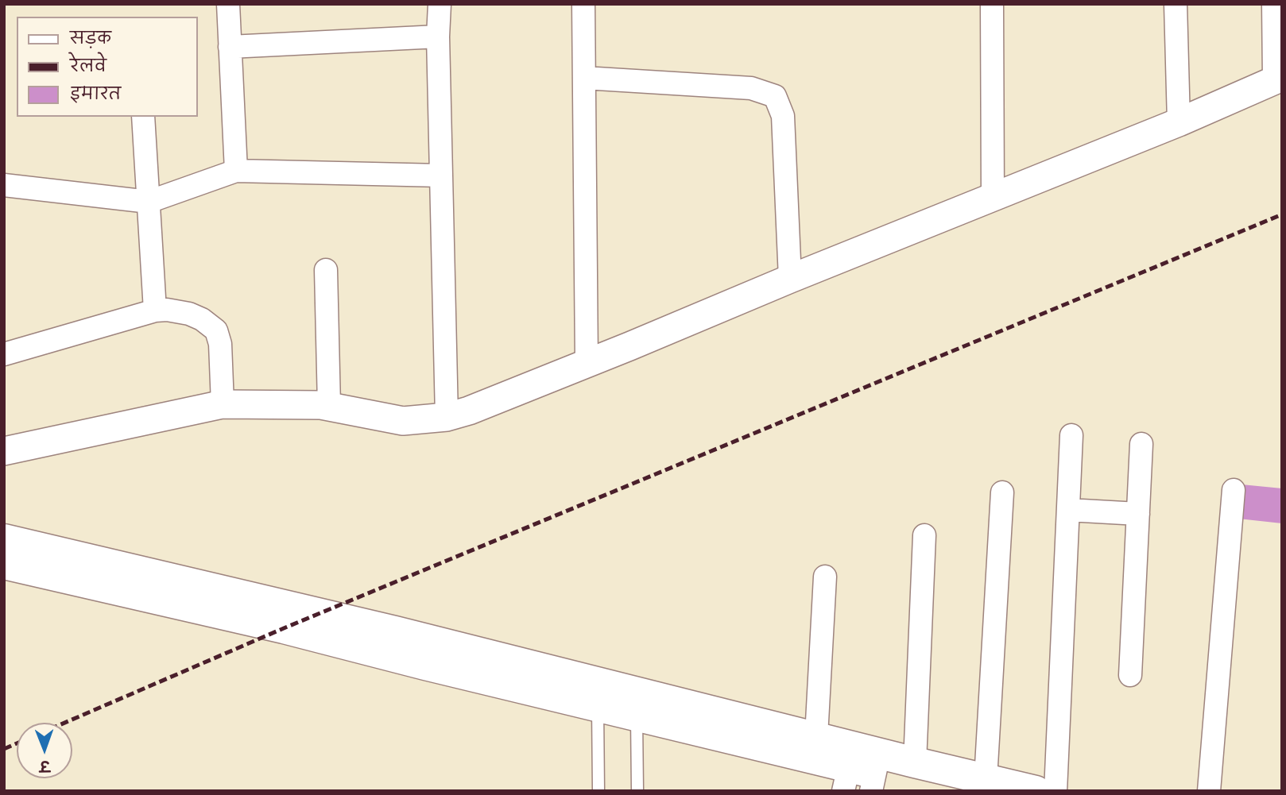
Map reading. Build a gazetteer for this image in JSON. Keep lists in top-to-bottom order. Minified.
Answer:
{"legend":["सड़क","रेलवे","इमारत"],"north":"bottom"}
